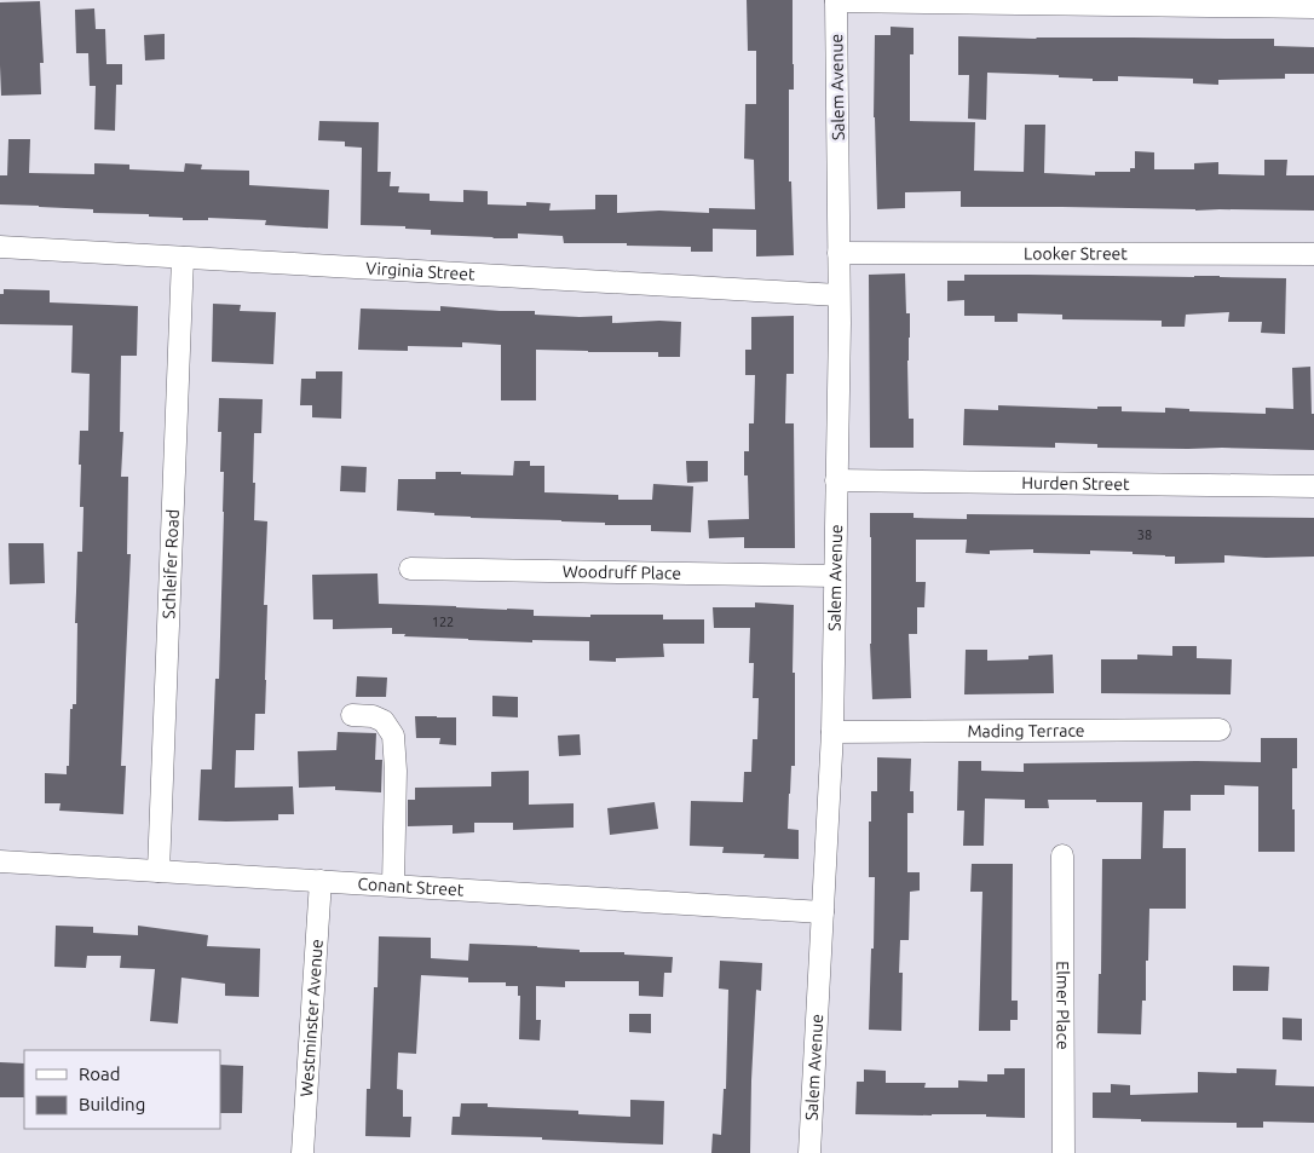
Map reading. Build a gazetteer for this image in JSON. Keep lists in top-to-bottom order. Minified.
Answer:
{"streets":{"street":["Salem Avenue","Looker Street","Virginia Street","Hurden Street","Schleifer Road","Woodruff Place","Mading Terrace","Conant Street","Elmer Place","Westminster Avenue"]},"crossings":[["Salem Avenue","Looker Street"],["Salem Avenue","Virginia Street"],["Salem Avenue","Hurden Street"],["Salem Avenue","Woodruff Place"],["Salem Avenue","Mading Terrace"],["Salem Avenue","Conant Street"],["Virginia Street","Schleifer Road"],["Schleifer Road","Conant Street"],["Conant Street","Westminster Avenue"]],"house_numbers":["38","122"],"legend":["Road","Building"]}
